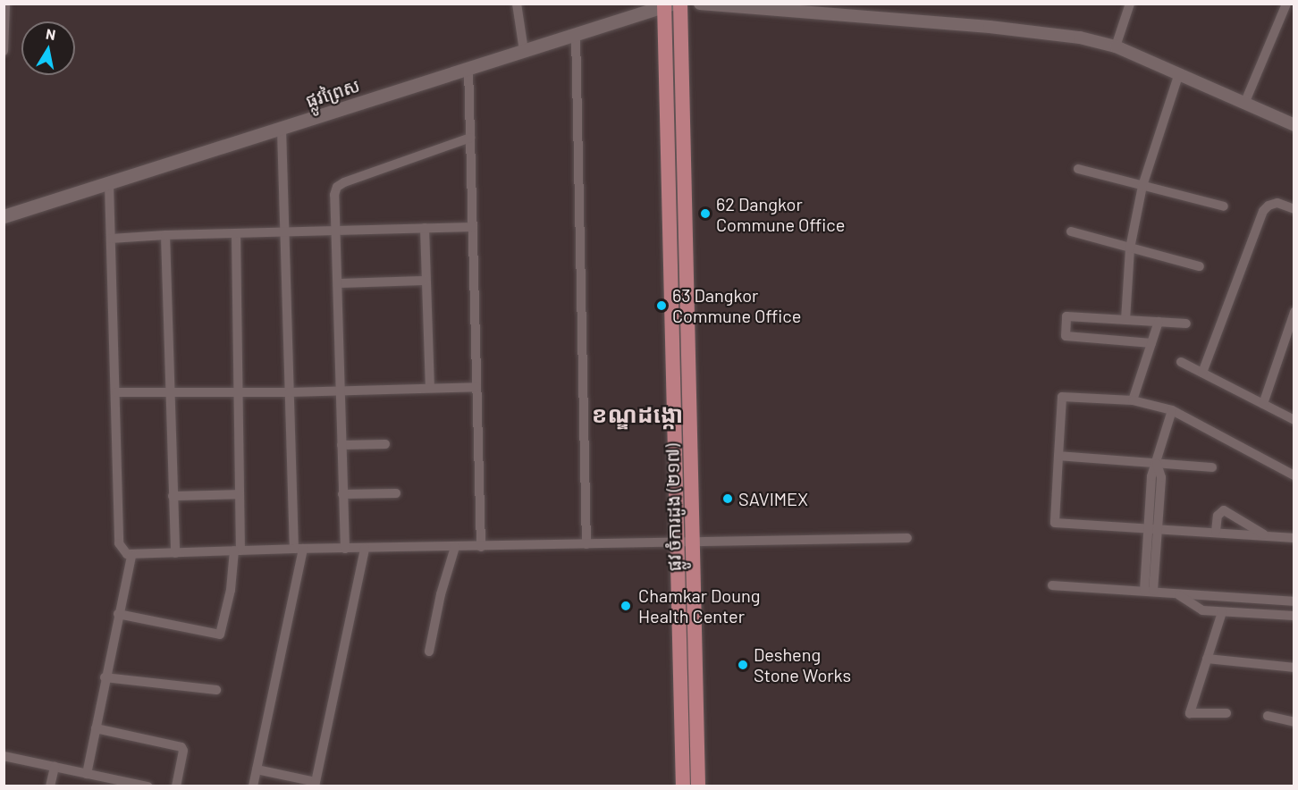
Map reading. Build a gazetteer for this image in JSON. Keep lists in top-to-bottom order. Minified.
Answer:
{"streets":{"main road":["ផ្លូវព្រៃស","ផ្លូវ ចំការដូង (២១៧)"]},"crossings":[["ផ្លូវព្រៃស","ផ្លូវ ចំការដូង (២១៧)"]],"districts":["ខណ្ឌដង្កោ"],"places":["62 Dangkor Commune Office","63 Dangkor Commune Office","SAVIMEX","Chamkar Doung Health Center","Desheng Stone Works"],"north":"top"}
